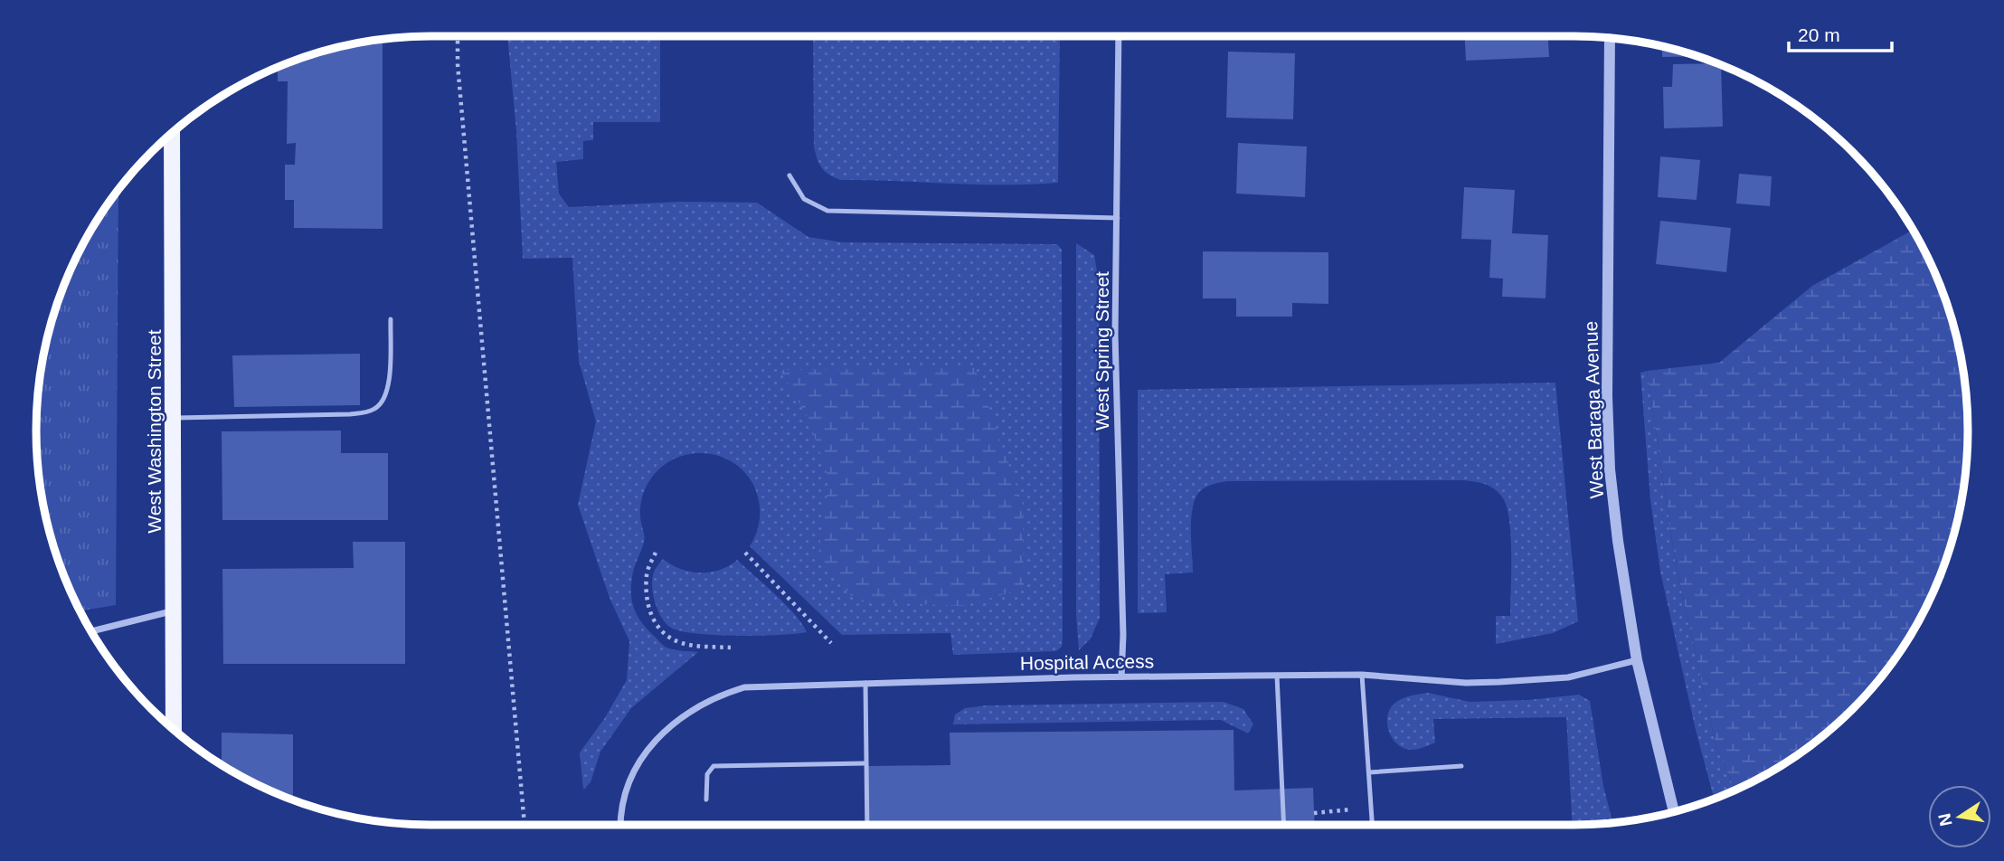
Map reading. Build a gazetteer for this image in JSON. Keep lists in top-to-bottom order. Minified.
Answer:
{"streets":{"main road":["West Washington Street"],"street":["West Spring Street","West Baraga Avenue","Hospital Access"]},"crossings":[["West Spring Street","Hospital Access"],["West Baraga Avenue","Hospital Access"]],"scale_bar":"20 m","north":"left"}
